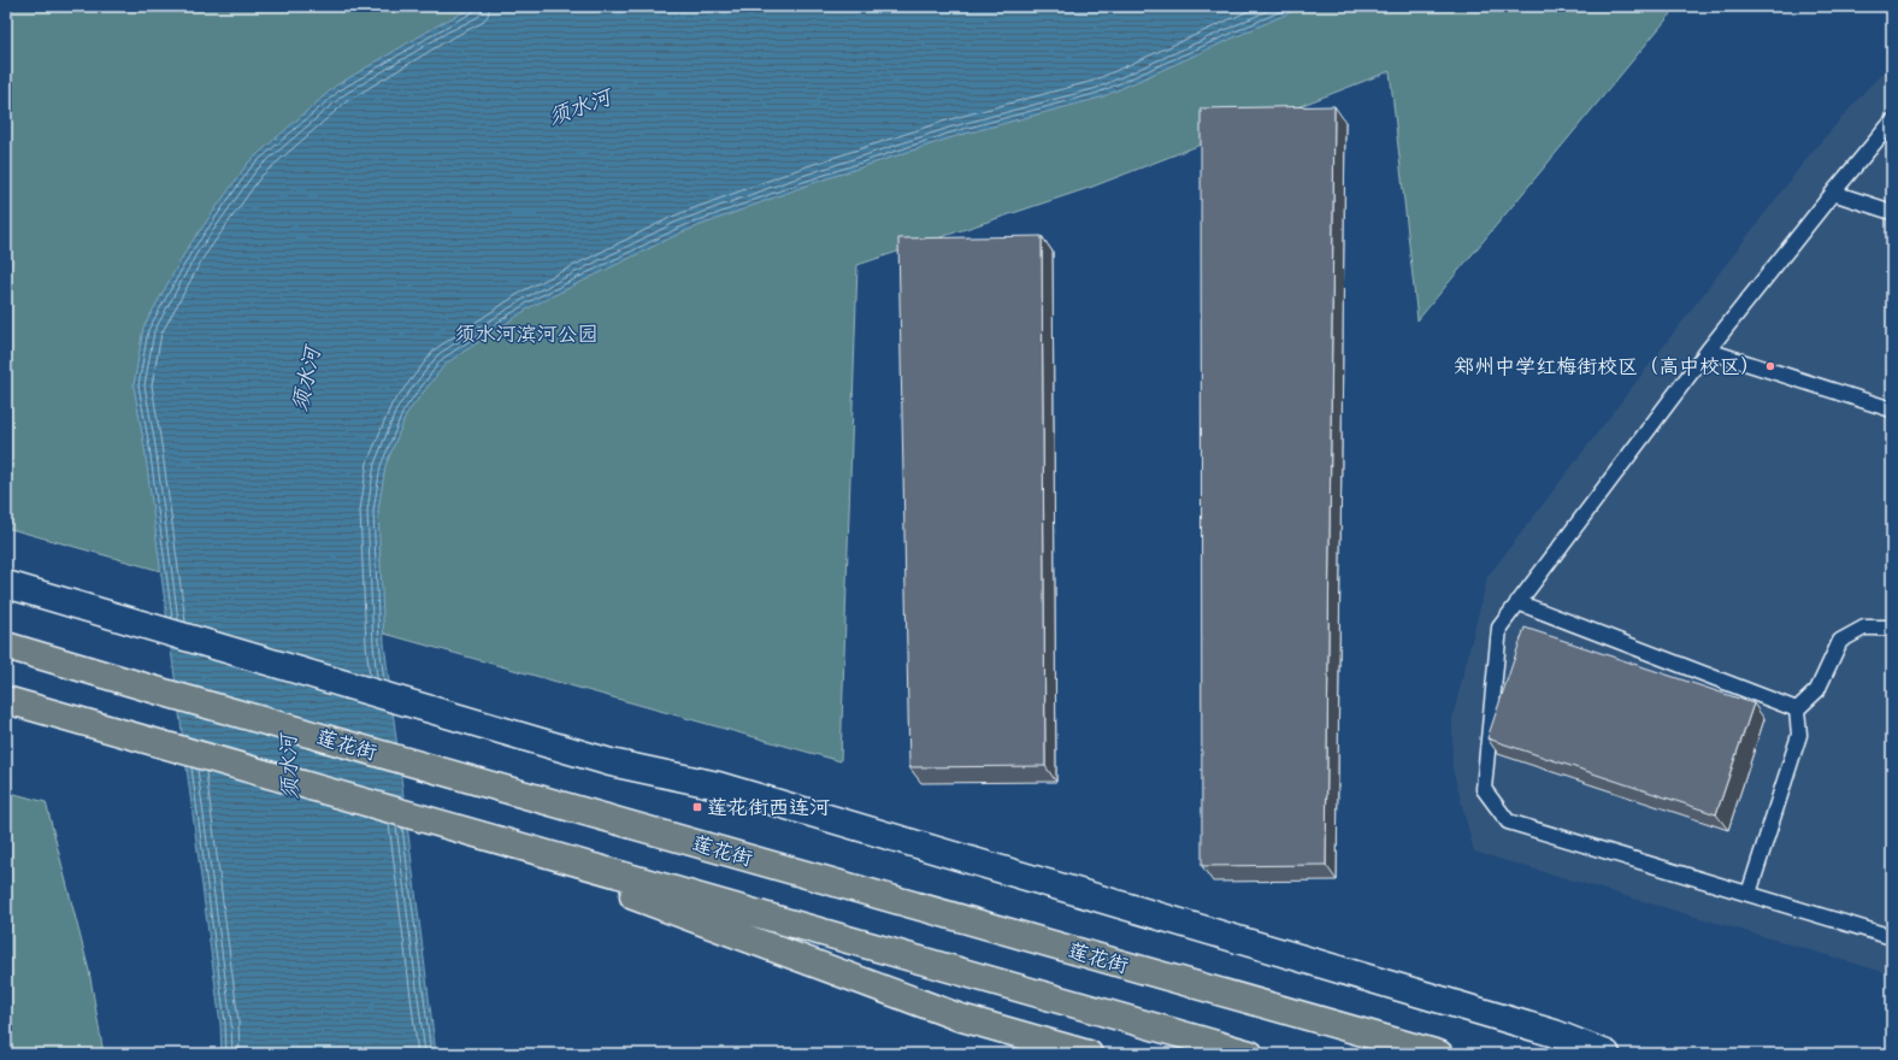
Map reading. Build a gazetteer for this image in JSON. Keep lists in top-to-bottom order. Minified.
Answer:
{"streets":{"main road":["莲花街"]},"water":["须水河"],"parks":["须水河滨河公园"],"places":{"other":["郑州中学红梅街校区（高中校区）"],"transit":["莲花街西连河"]}}
